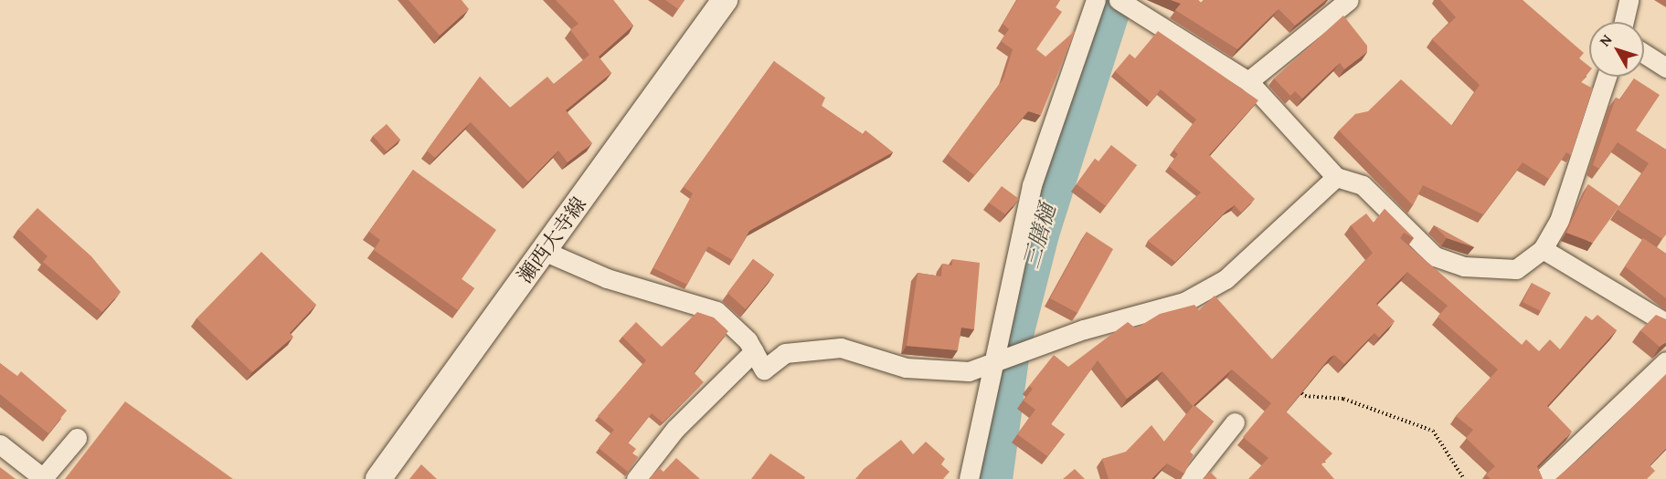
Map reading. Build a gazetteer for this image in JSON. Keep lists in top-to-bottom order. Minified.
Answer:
{"streets":{"main road":["瀬西大寺線"]},"water":["三膳樋"],"north":"top left"}
